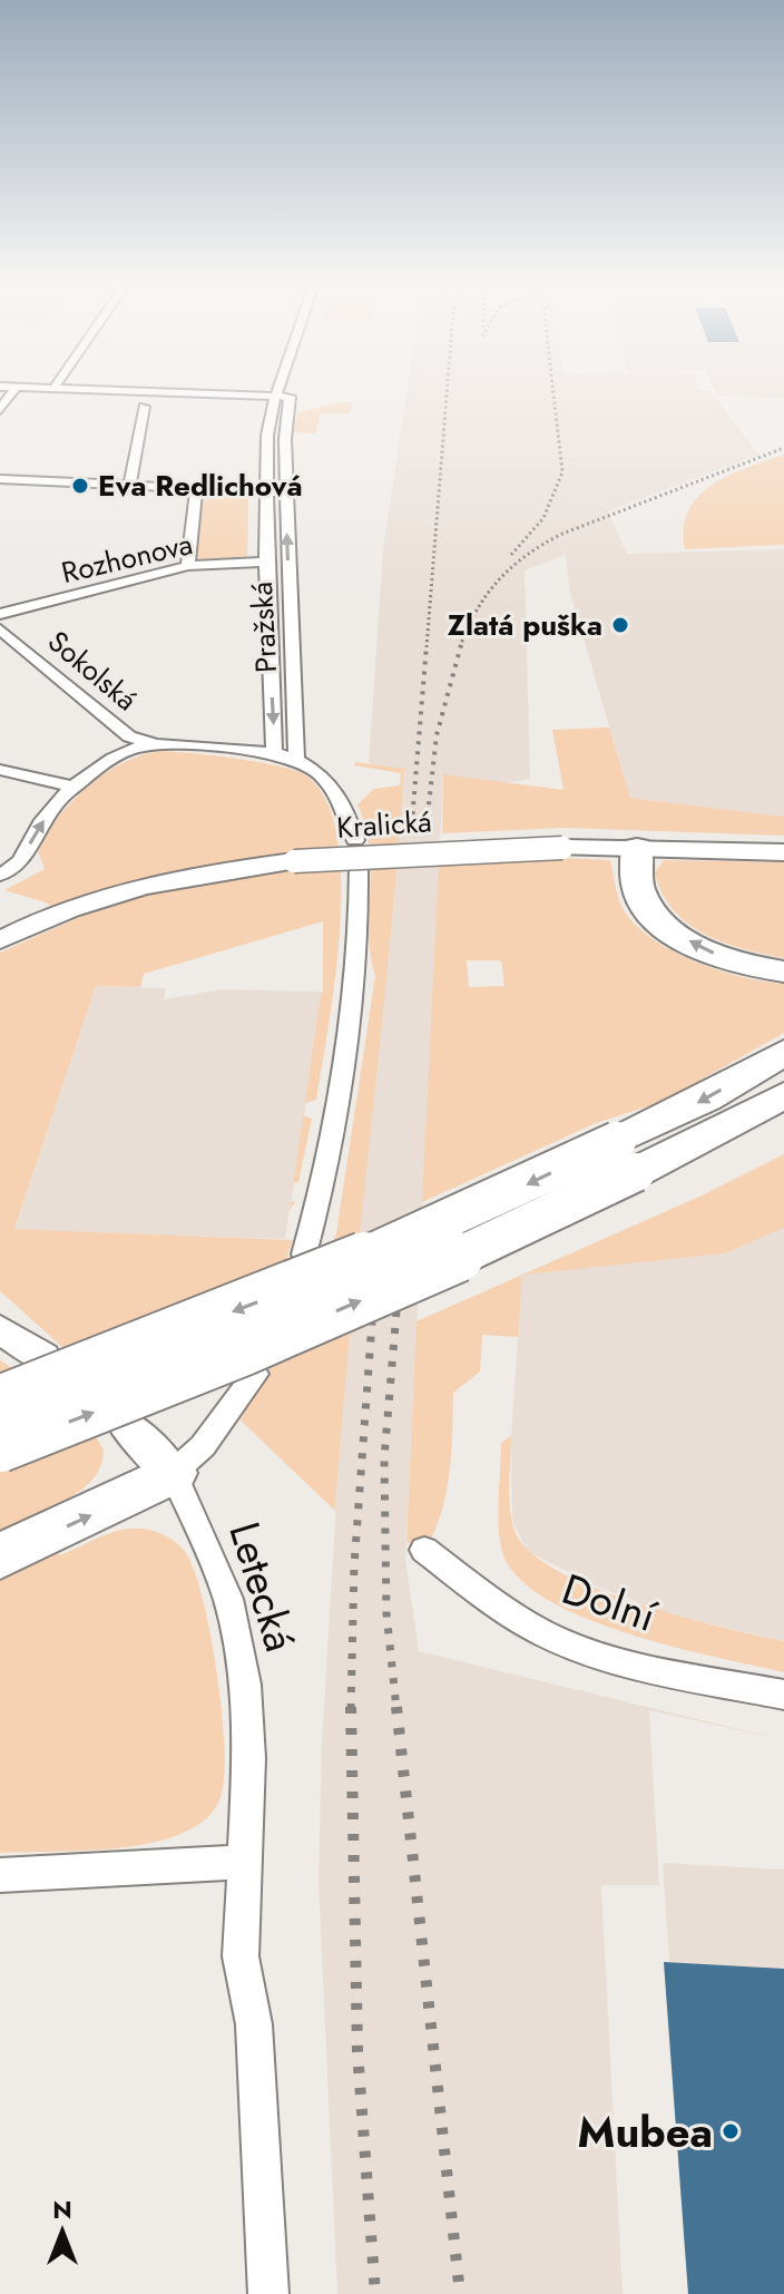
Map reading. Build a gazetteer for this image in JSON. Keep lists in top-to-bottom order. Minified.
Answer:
{"streets":{"main road":["Kralická"],"street":["Rozhonova","Pražská","Sokolská","Letecká","Dolní"]},"crossings":[["Rozhonova","Pražská"]],"places":["Eva Redlichová","Zlatá puška","Mubea"],"north":"top"}
